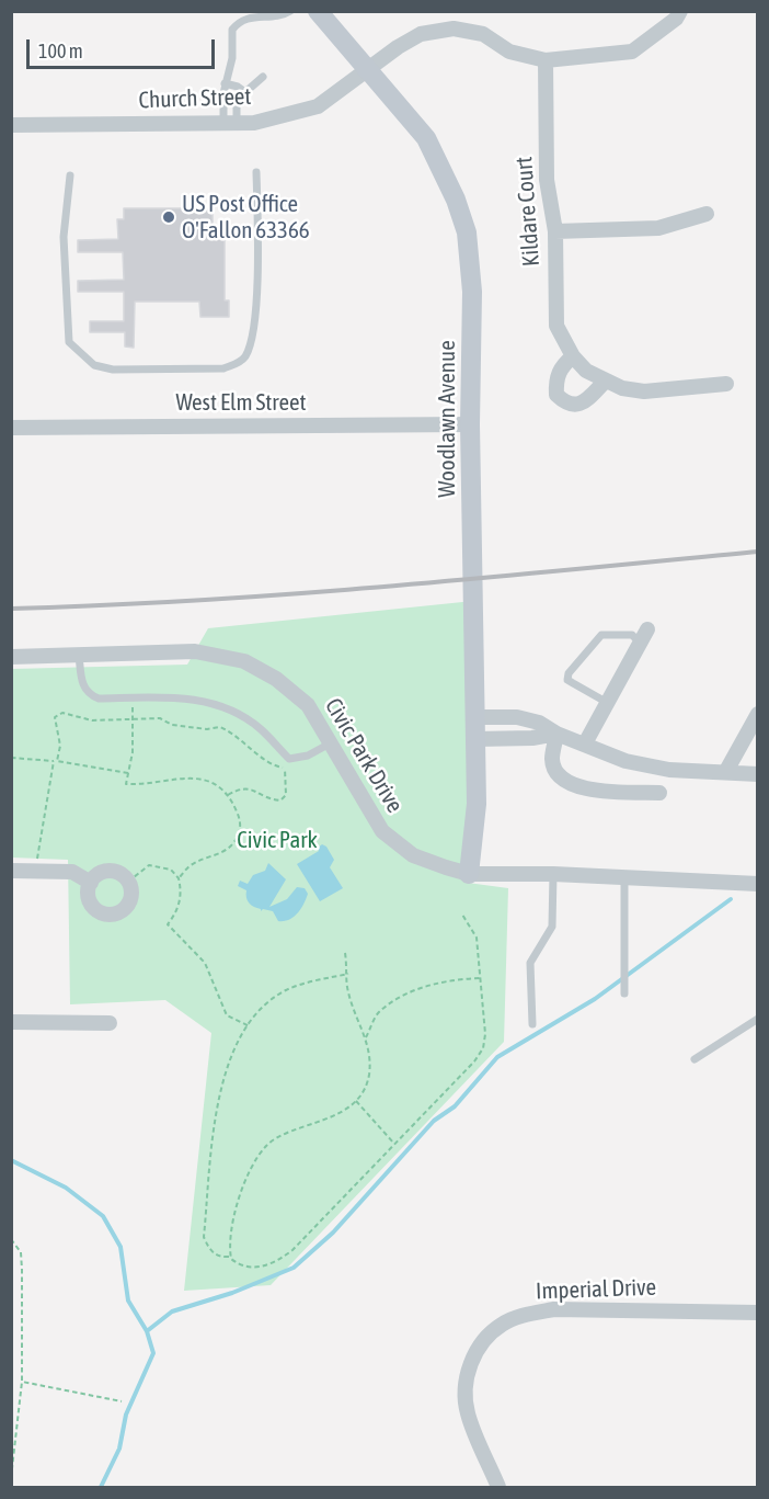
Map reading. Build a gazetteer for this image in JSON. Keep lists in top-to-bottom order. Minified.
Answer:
{"streets":{"street":["Church Street","Kildare Court","West Elm Street","Woodlawn Avenue","Civic Park Drive","Imperial Drive"]},"crossings":[["Church Street","Kildare Court"],["Church Street","Woodlawn Avenue"],["West Elm Street","Woodlawn Avenue"],["Woodlawn Avenue","Civic Park Drive"]],"parks":["Civic Park"],"places":["US Post Office O'Fallon 63366"],"scale_bar":"100 m"}
